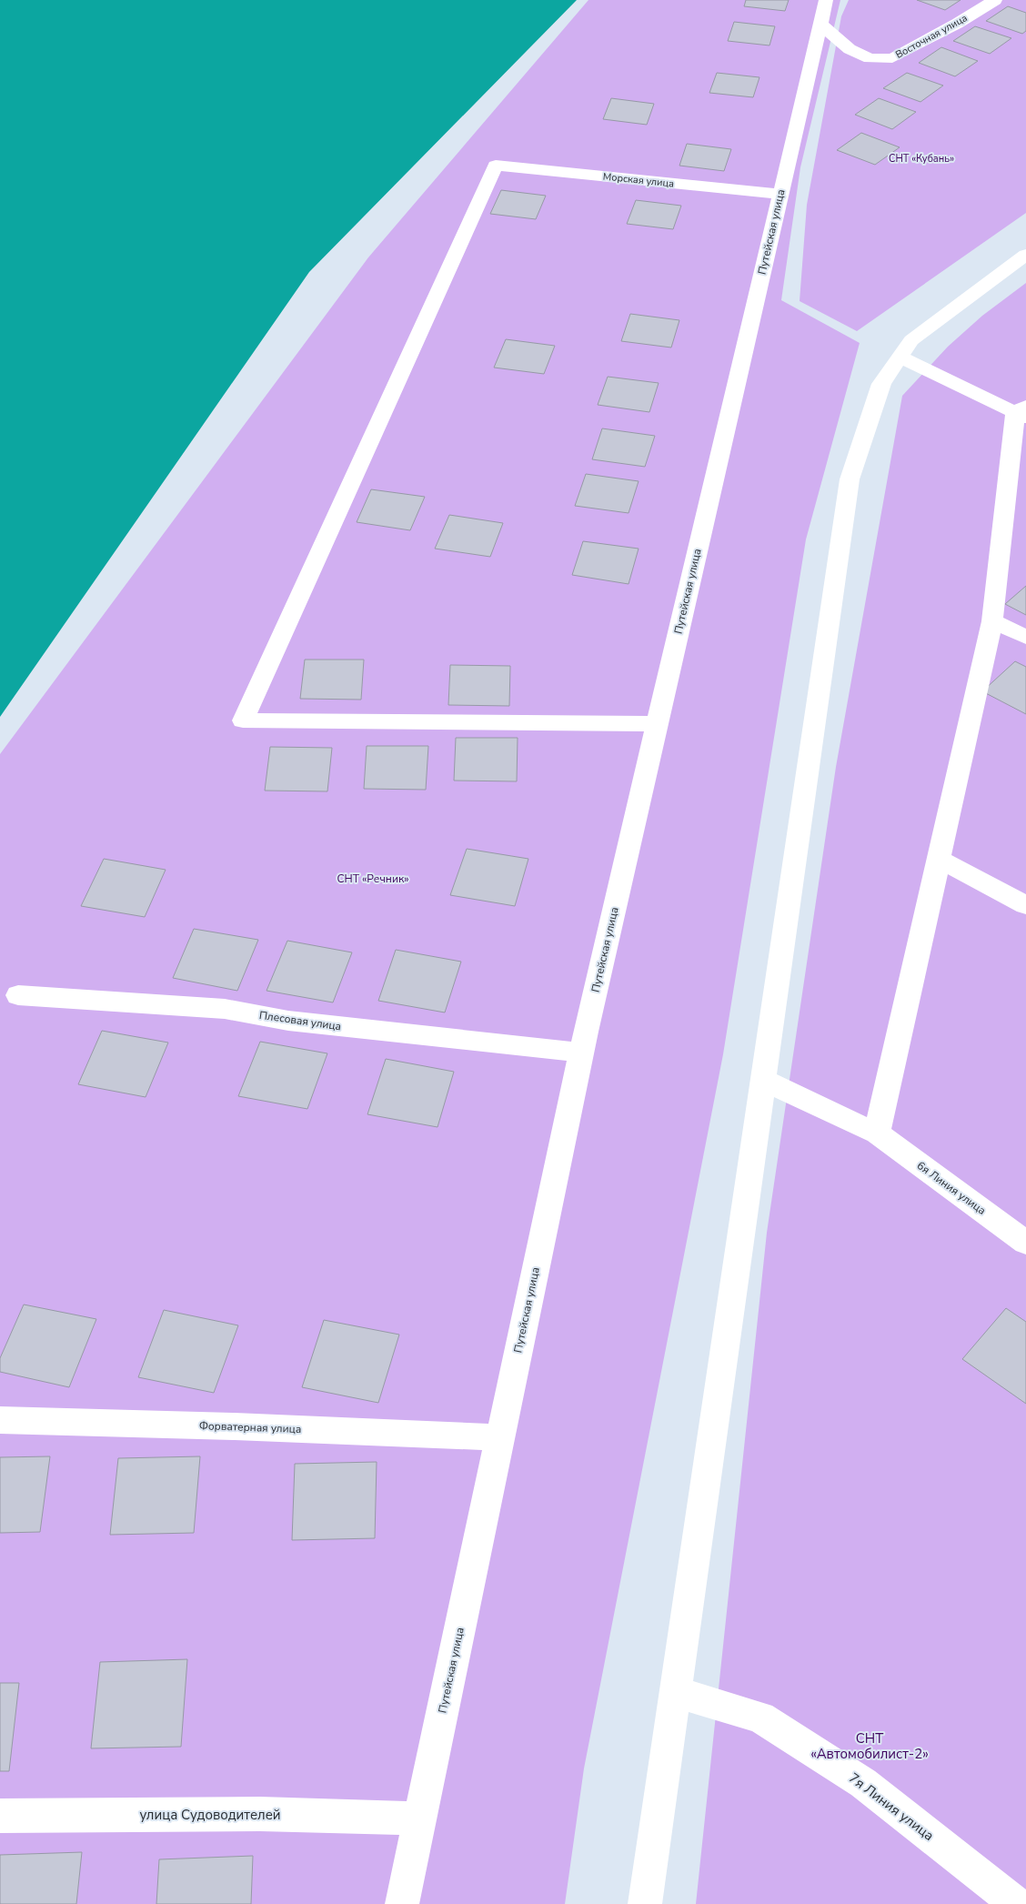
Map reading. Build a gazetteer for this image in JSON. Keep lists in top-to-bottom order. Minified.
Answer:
{"streets":{"street":["Восточная улица","Морская улица","Путейская улица","Плесовая улица","6я Линия улица","Форватерная улица","7я Линия улица","улица Судоводителей"]},"crossings":[["Восточная улица","Путейская улица"],["Морская улица","Путейская улица"],["Путейская улица","Плесовая улица"],["Путейская улица","Форватерная улица"],["Путейская улица","улица Судоводителей"]],"parks":["СНТ «Кубань»","СНТ «Речник»","СНТ «Автомобилист-2»"]}
